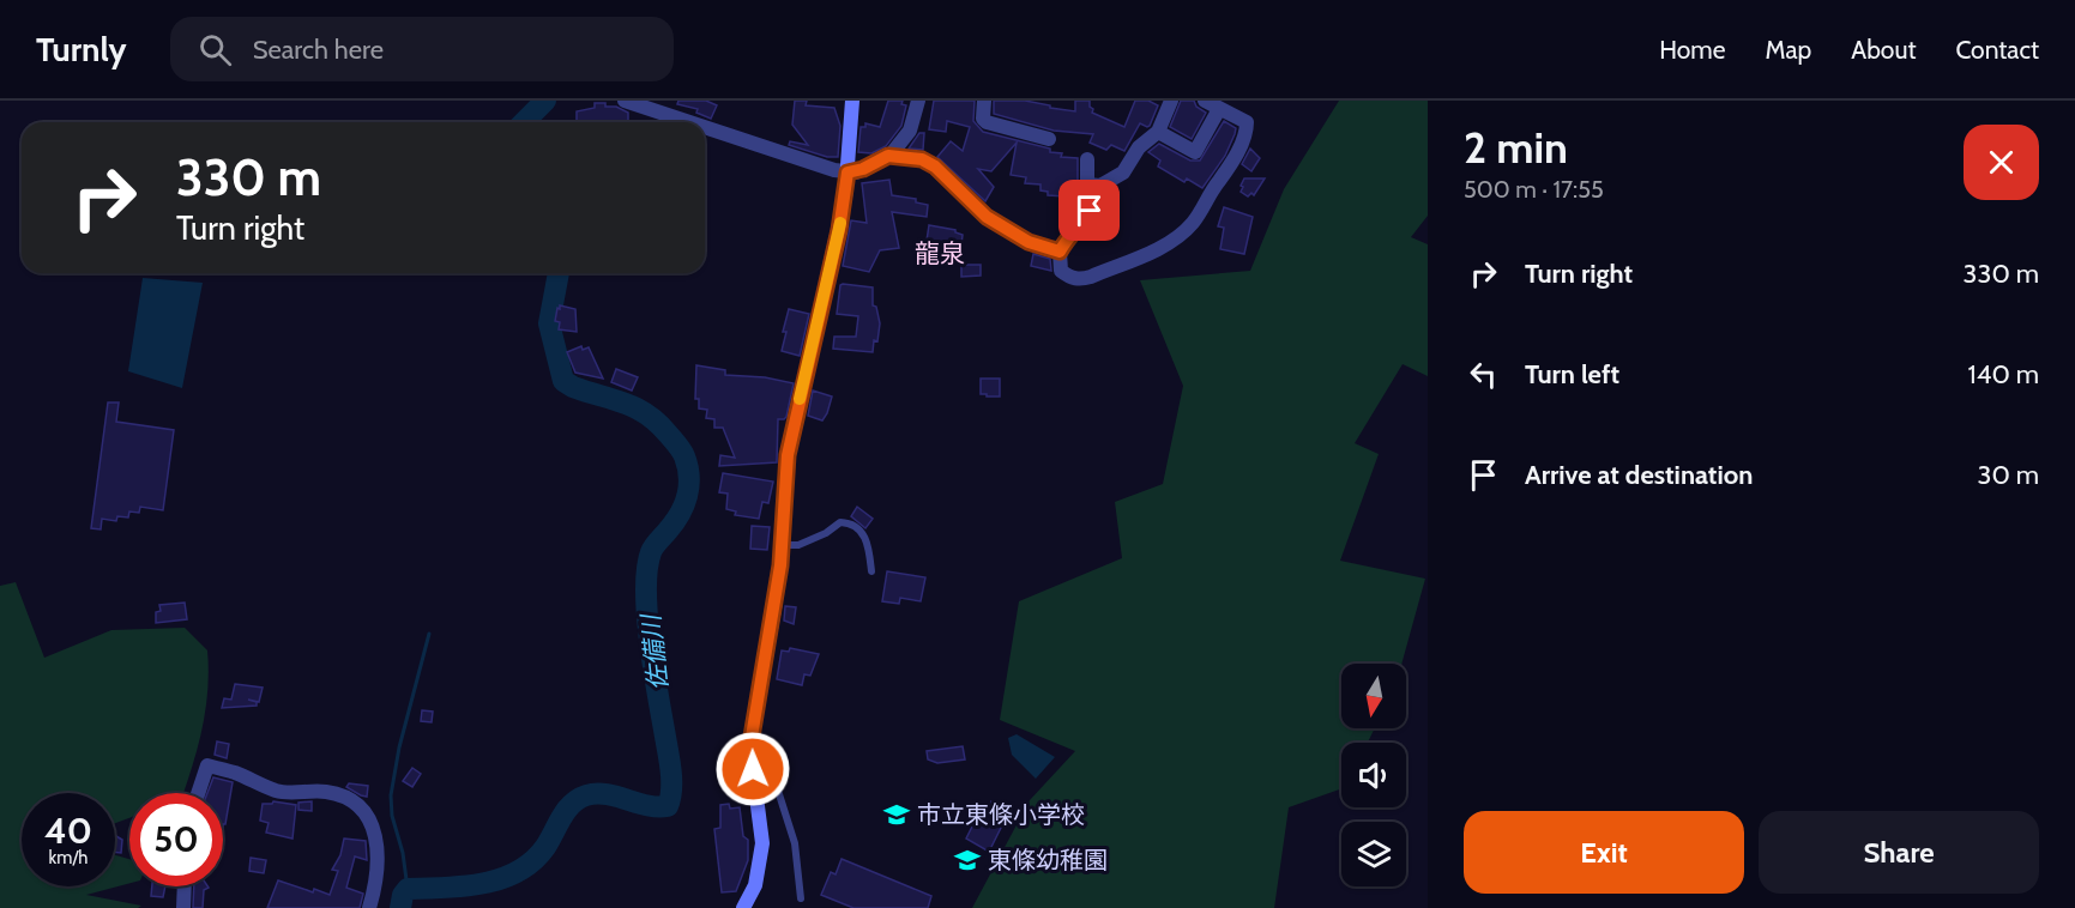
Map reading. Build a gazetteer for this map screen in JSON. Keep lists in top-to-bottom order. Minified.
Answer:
{"districts":["龍泉"],"water":["佐備川"],"places":{"school or university":["市立東條小学校","東條幼稚園"]},"north":"bottom","page":{"header":"Turnly","search":"Search here","nav":["Home","Map","About","Contact"],"heading":["2 min","500 m · 17:55"],"turn":["330 m","Turn right"],"list":[{"name":"Turn right","value":"330 m"},{"name":"Turn left","value":"140 m"},{"name":"Arrive at destination","value":"30 m"}],"speed":"40 km/h","limit":"50","buttons":["Exit","Share"]}}
